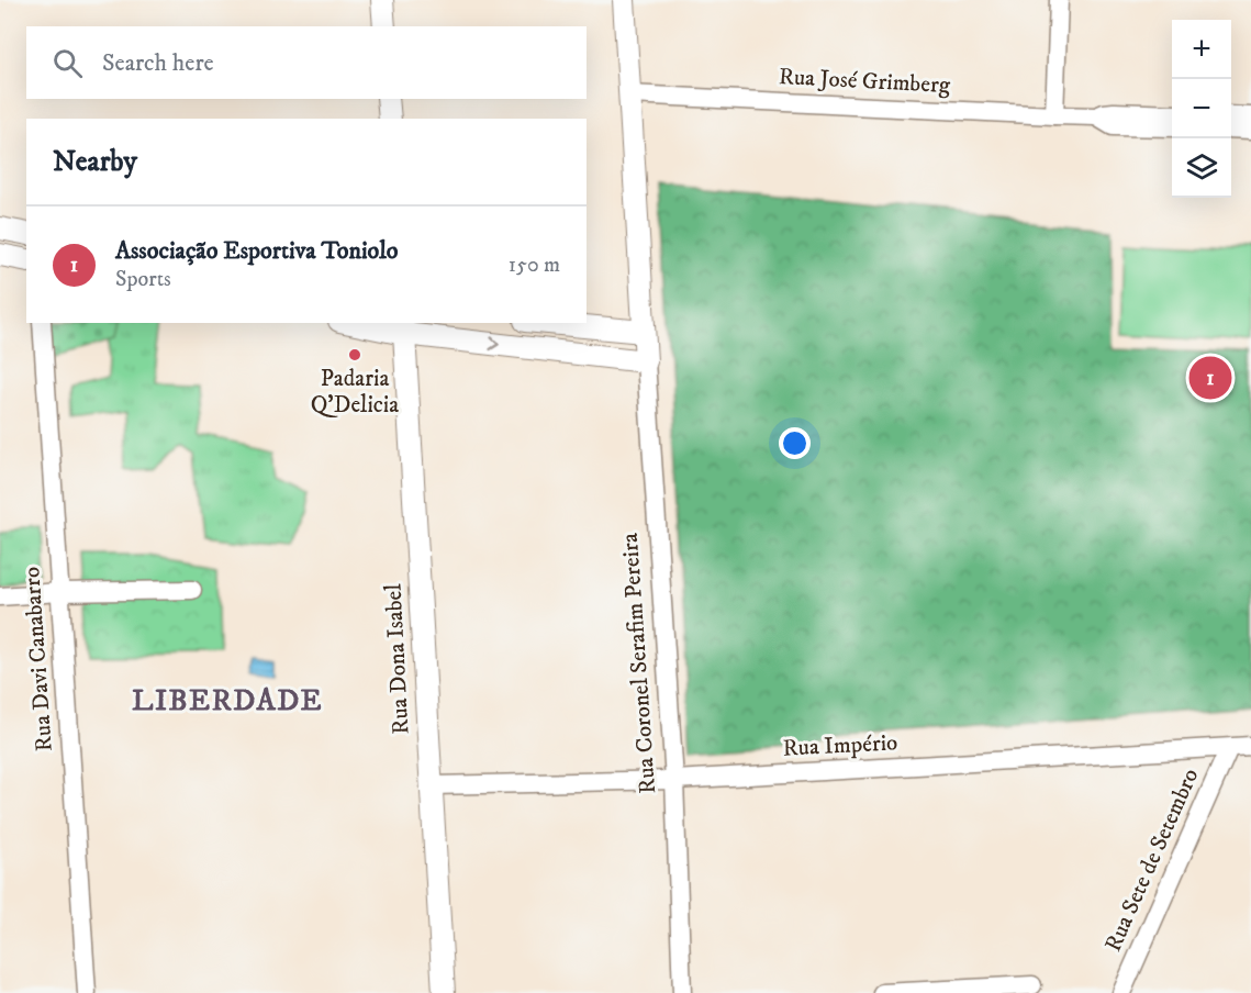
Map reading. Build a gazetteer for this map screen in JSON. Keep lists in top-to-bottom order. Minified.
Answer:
{"streets":{"street":["Rua José Grimberg","Rua Davi Canabarro","Rua Dona Isabel","Rua Coronel Serafim Pereira","Rua Império","Rua Sete de Setembro"]},"crossings":[["Rua José Grimberg","Rua Coronel Serafim Pereira"],["Rua Dona Isabel","Rua Império"],["Rua Coronel Serafim Pereira","Rua Império"],["Rua Império","Rua Sete de Setembro"]],"districts":["LIBERDADE"],"places":["Padaria Q'Delicia"],"page":{"map_buttons":["+","−"],"search":"Search here","heading":"Nearby","list":[{"mark":"1","name":"Associação Esportiva Toniolo","note":"Sports","value":"150 m"}],"pins":"1"}}
